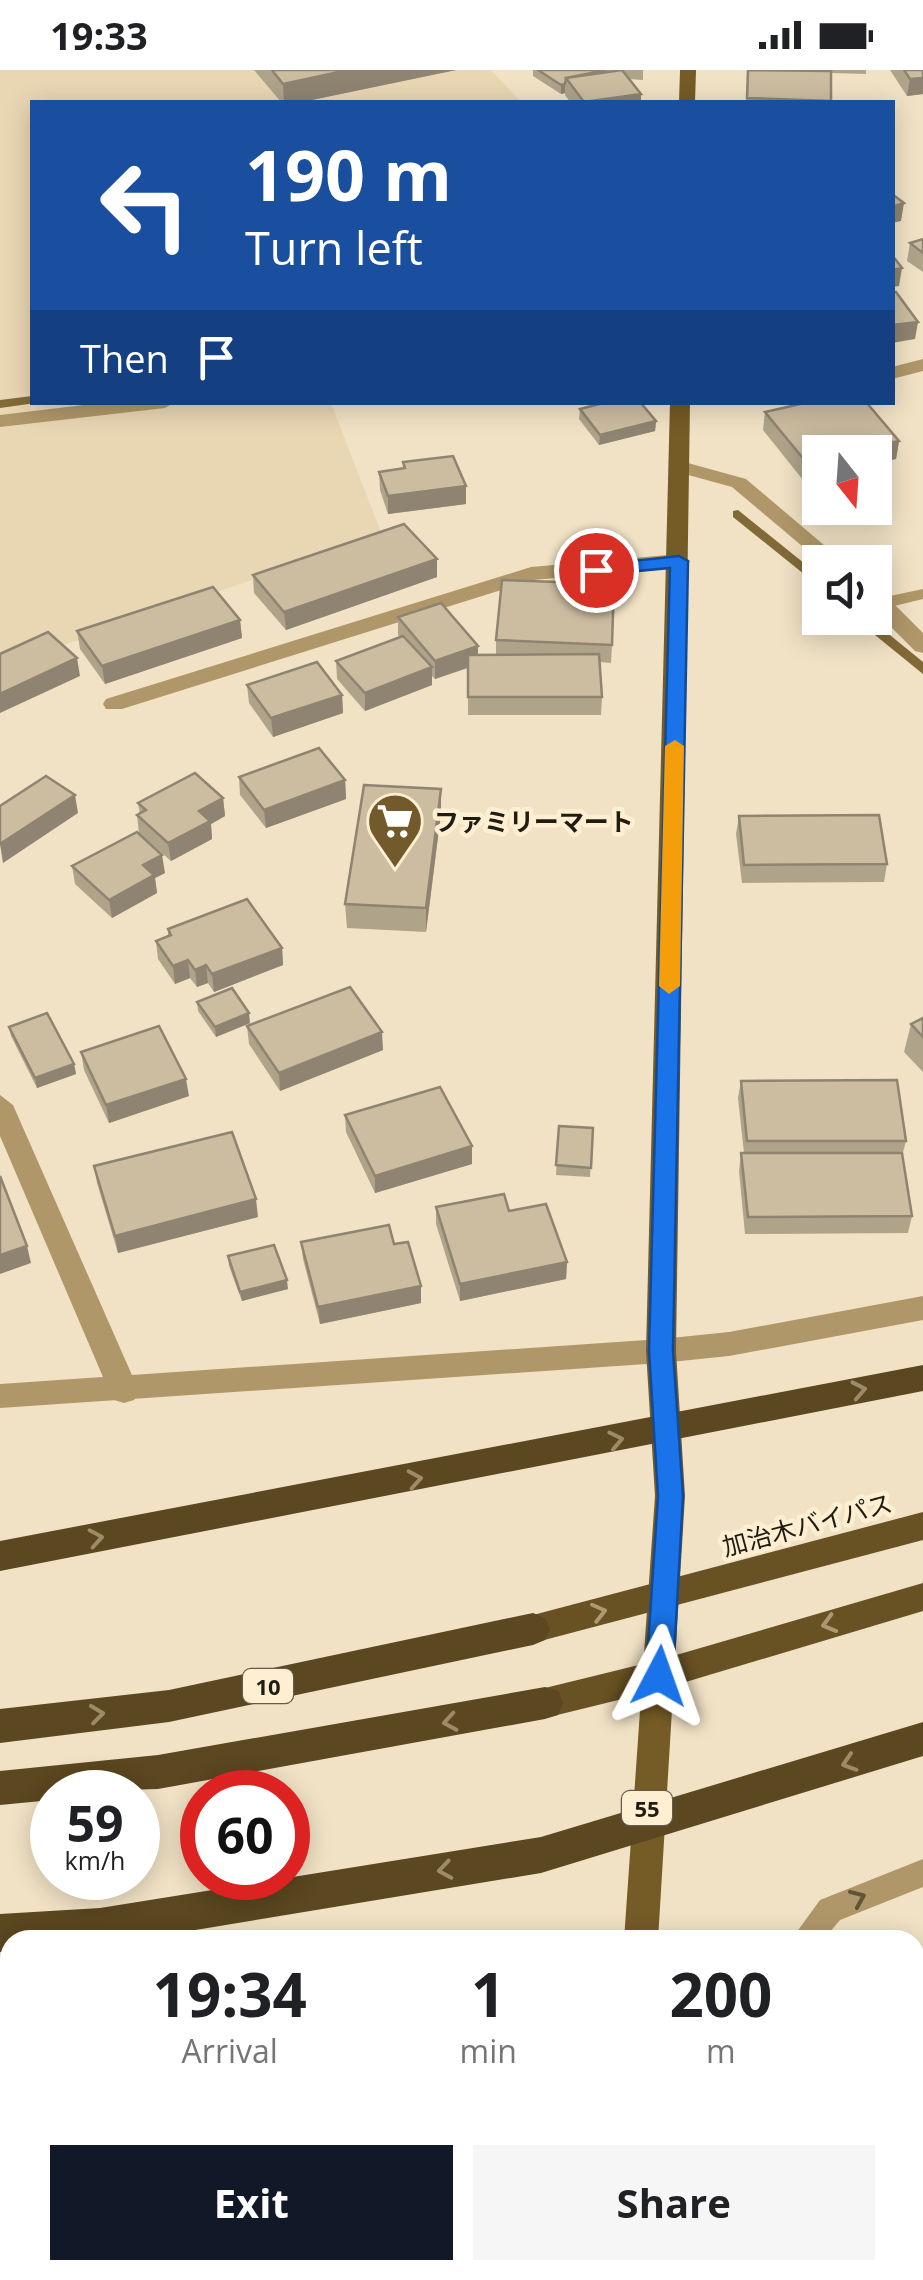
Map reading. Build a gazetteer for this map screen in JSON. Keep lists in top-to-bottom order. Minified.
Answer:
{"streets":{"highway":["加治木バイパス","10"],"main road":["55"]},"crossings":[["加治木バイパス","10"],["加治木バイパス","55"]],"places":{"supermarket":["ファミリーマート"]},"north":"bottom","page":{"status":"19:33","turn":["190 m","Turn left"],"then":"Then","speed":"59 km/h","limit":"60","eta":["19:34","Arrival","1","min","200","m"],"buttons":["Exit","Share"]}}
